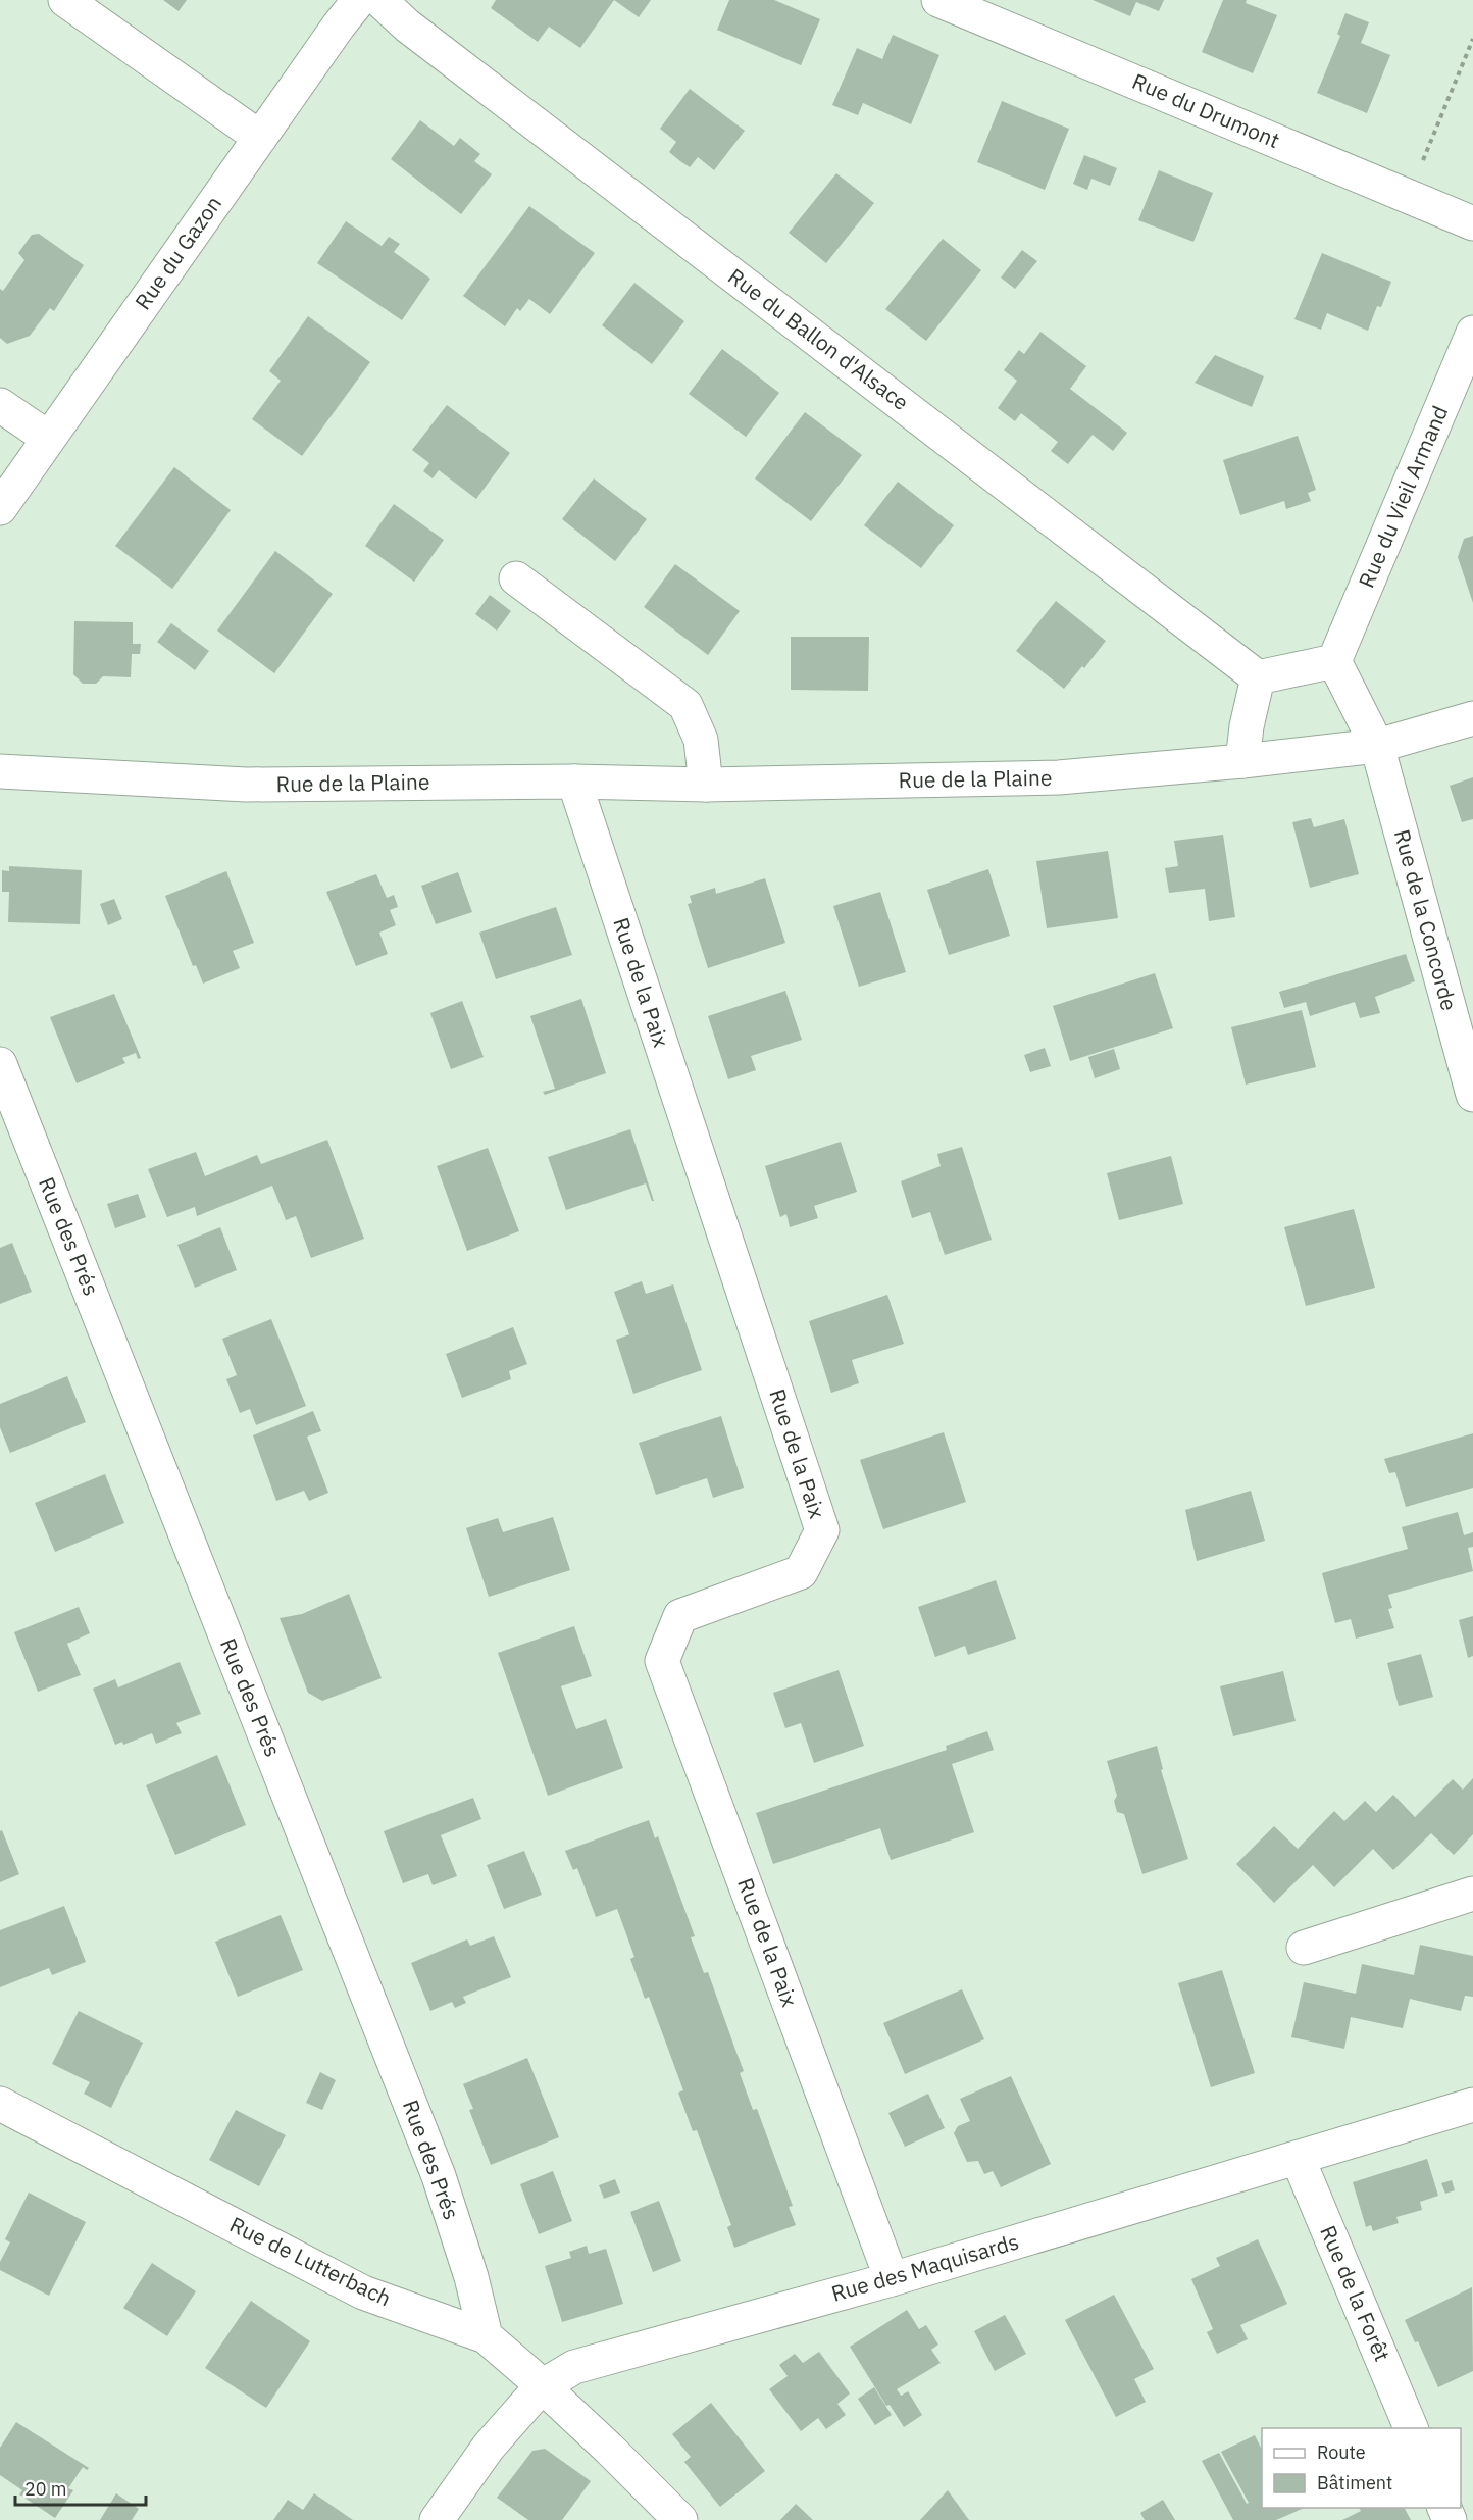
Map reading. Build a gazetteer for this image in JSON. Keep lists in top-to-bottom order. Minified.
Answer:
{"streets":{"street":["Rue du Drumont","Rue du Gazon","Rue du Ballon d'Alsace","Rue du Vieil Armand","Rue de la Plaine","Rue de la Concorde","Rue de la Paix","Rue des Prés","Rue de Lutterbach","Rue des Maquisards","Rue de la Forêt"]},"crossings":[["Rue de la Plaine","Rue de la Concorde"],["Rue de la Plaine","Rue de la Paix"],["Rue de la Paix","Rue des Maquisards"],["Rue des Prés","Rue de Lutterbach"],["Rue de Lutterbach","Rue des Maquisards"],["Rue des Maquisards","Rue de la Forêt"]],"legend":["Route","Bâtiment"],"scale_bar":"20 m"}
